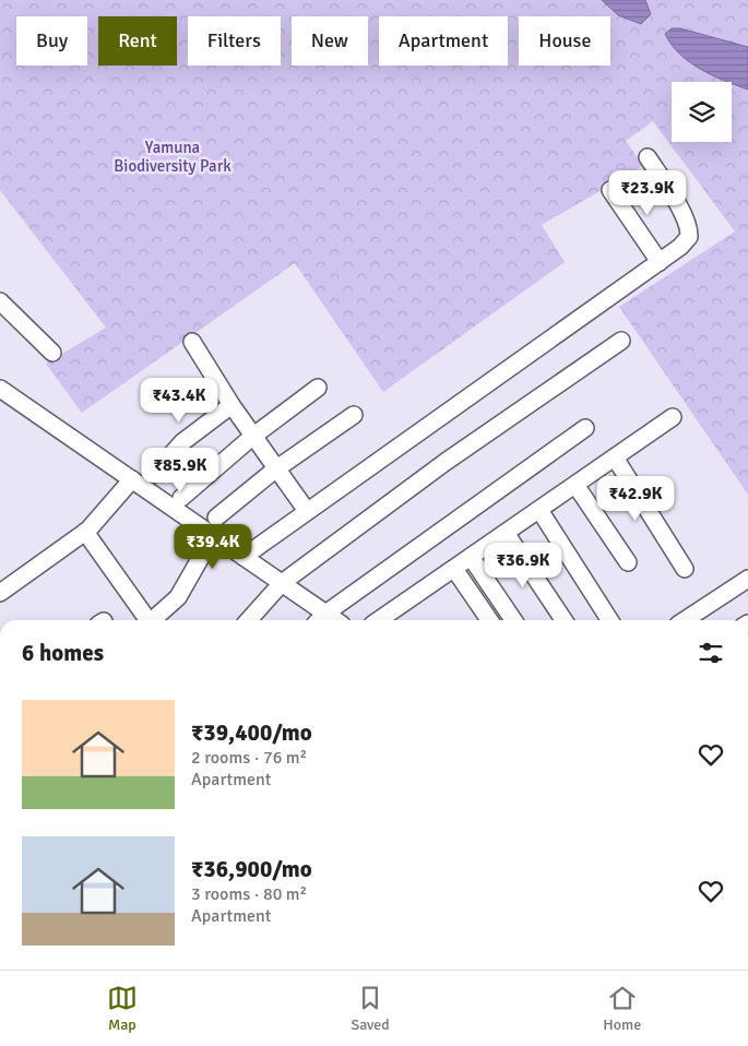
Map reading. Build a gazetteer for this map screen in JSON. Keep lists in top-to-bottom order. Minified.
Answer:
{"parks":["Yamuna Biodiversity Park"],"page":{"chip":["Buy","Rent","Filters","New","Apartment","House"],"price":["₹23.9K","₹43.4K","₹85.9K","₹42.9K","₹39.4K","₹36.9K"],"heading":"6 homes","list":[{"name":"₹39,400/mo","note":"2 rooms · 76 m² · Apartment"},{"name":"₹36,900/mo","note":"3 rooms · 80 m² · Apartment"}],"tabs":["Map","Saved","Home"]}}
